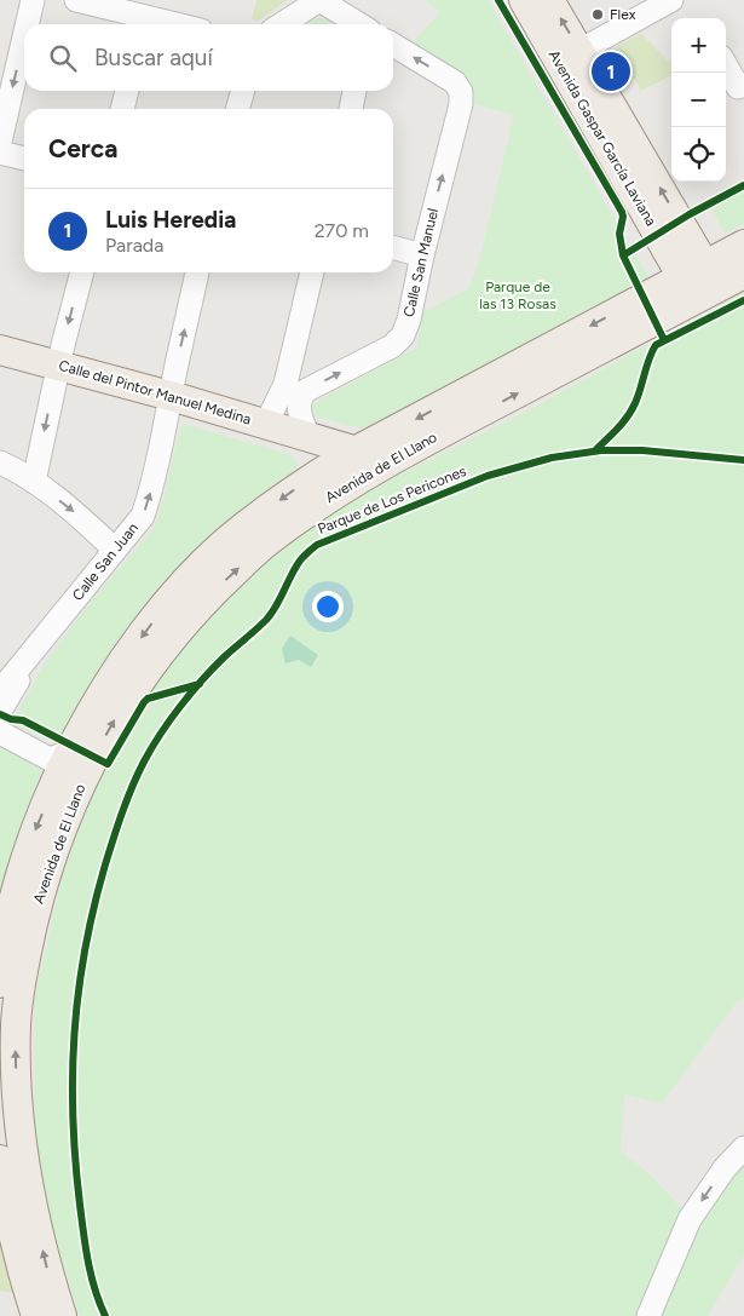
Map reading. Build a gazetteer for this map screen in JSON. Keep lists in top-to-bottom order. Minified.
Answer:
{"streets":{"main road":["Avenida Gaspar García Laviana","Calle del Pintor Manuel Medina","Avenida de El Llano"],"street":["Calle San Manuel","Calle San Juan"],"cycle path":["Parque de Los Pericones"]},"crossings":[["Avenida Gaspar García Laviana","Avenida de El Llano"],["Calle del Pintor Manuel Medina","Avenida de El Llano"],["Calle del Pintor Manuel Medina","Calle San Juan"]],"parks":["Parque de las 13 Rosas"],"places":["Flex"],"page":{"map_buttons":["+","−"],"search":"Buscar aquí","pins":"1","heading":"Cerca","list":[{"mark":"1","name":"Luis Heredia","note":"Parada","value":"270 m"}]}}
